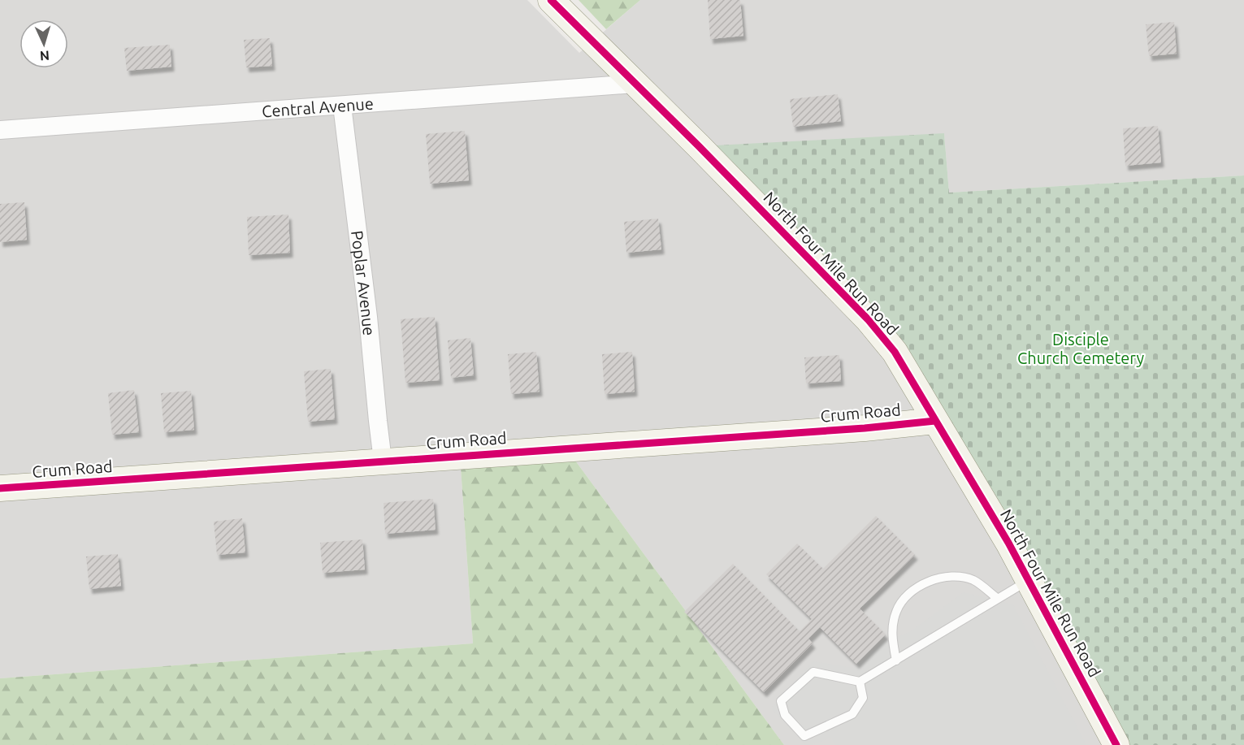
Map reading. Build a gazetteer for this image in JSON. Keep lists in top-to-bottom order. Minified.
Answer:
{"streets":{"street":["Central Avenue","North Four Mile Run Road","Poplar Avenue","Crum Road"]},"crossings":[["Central Avenue","North Four Mile Run Road"],["Central Avenue","Poplar Avenue"],["North Four Mile Run Road","Crum Road"],["Poplar Avenue","Crum Road"]],"parks":["Disciple Church Cemetery"],"north":"bottom"}
